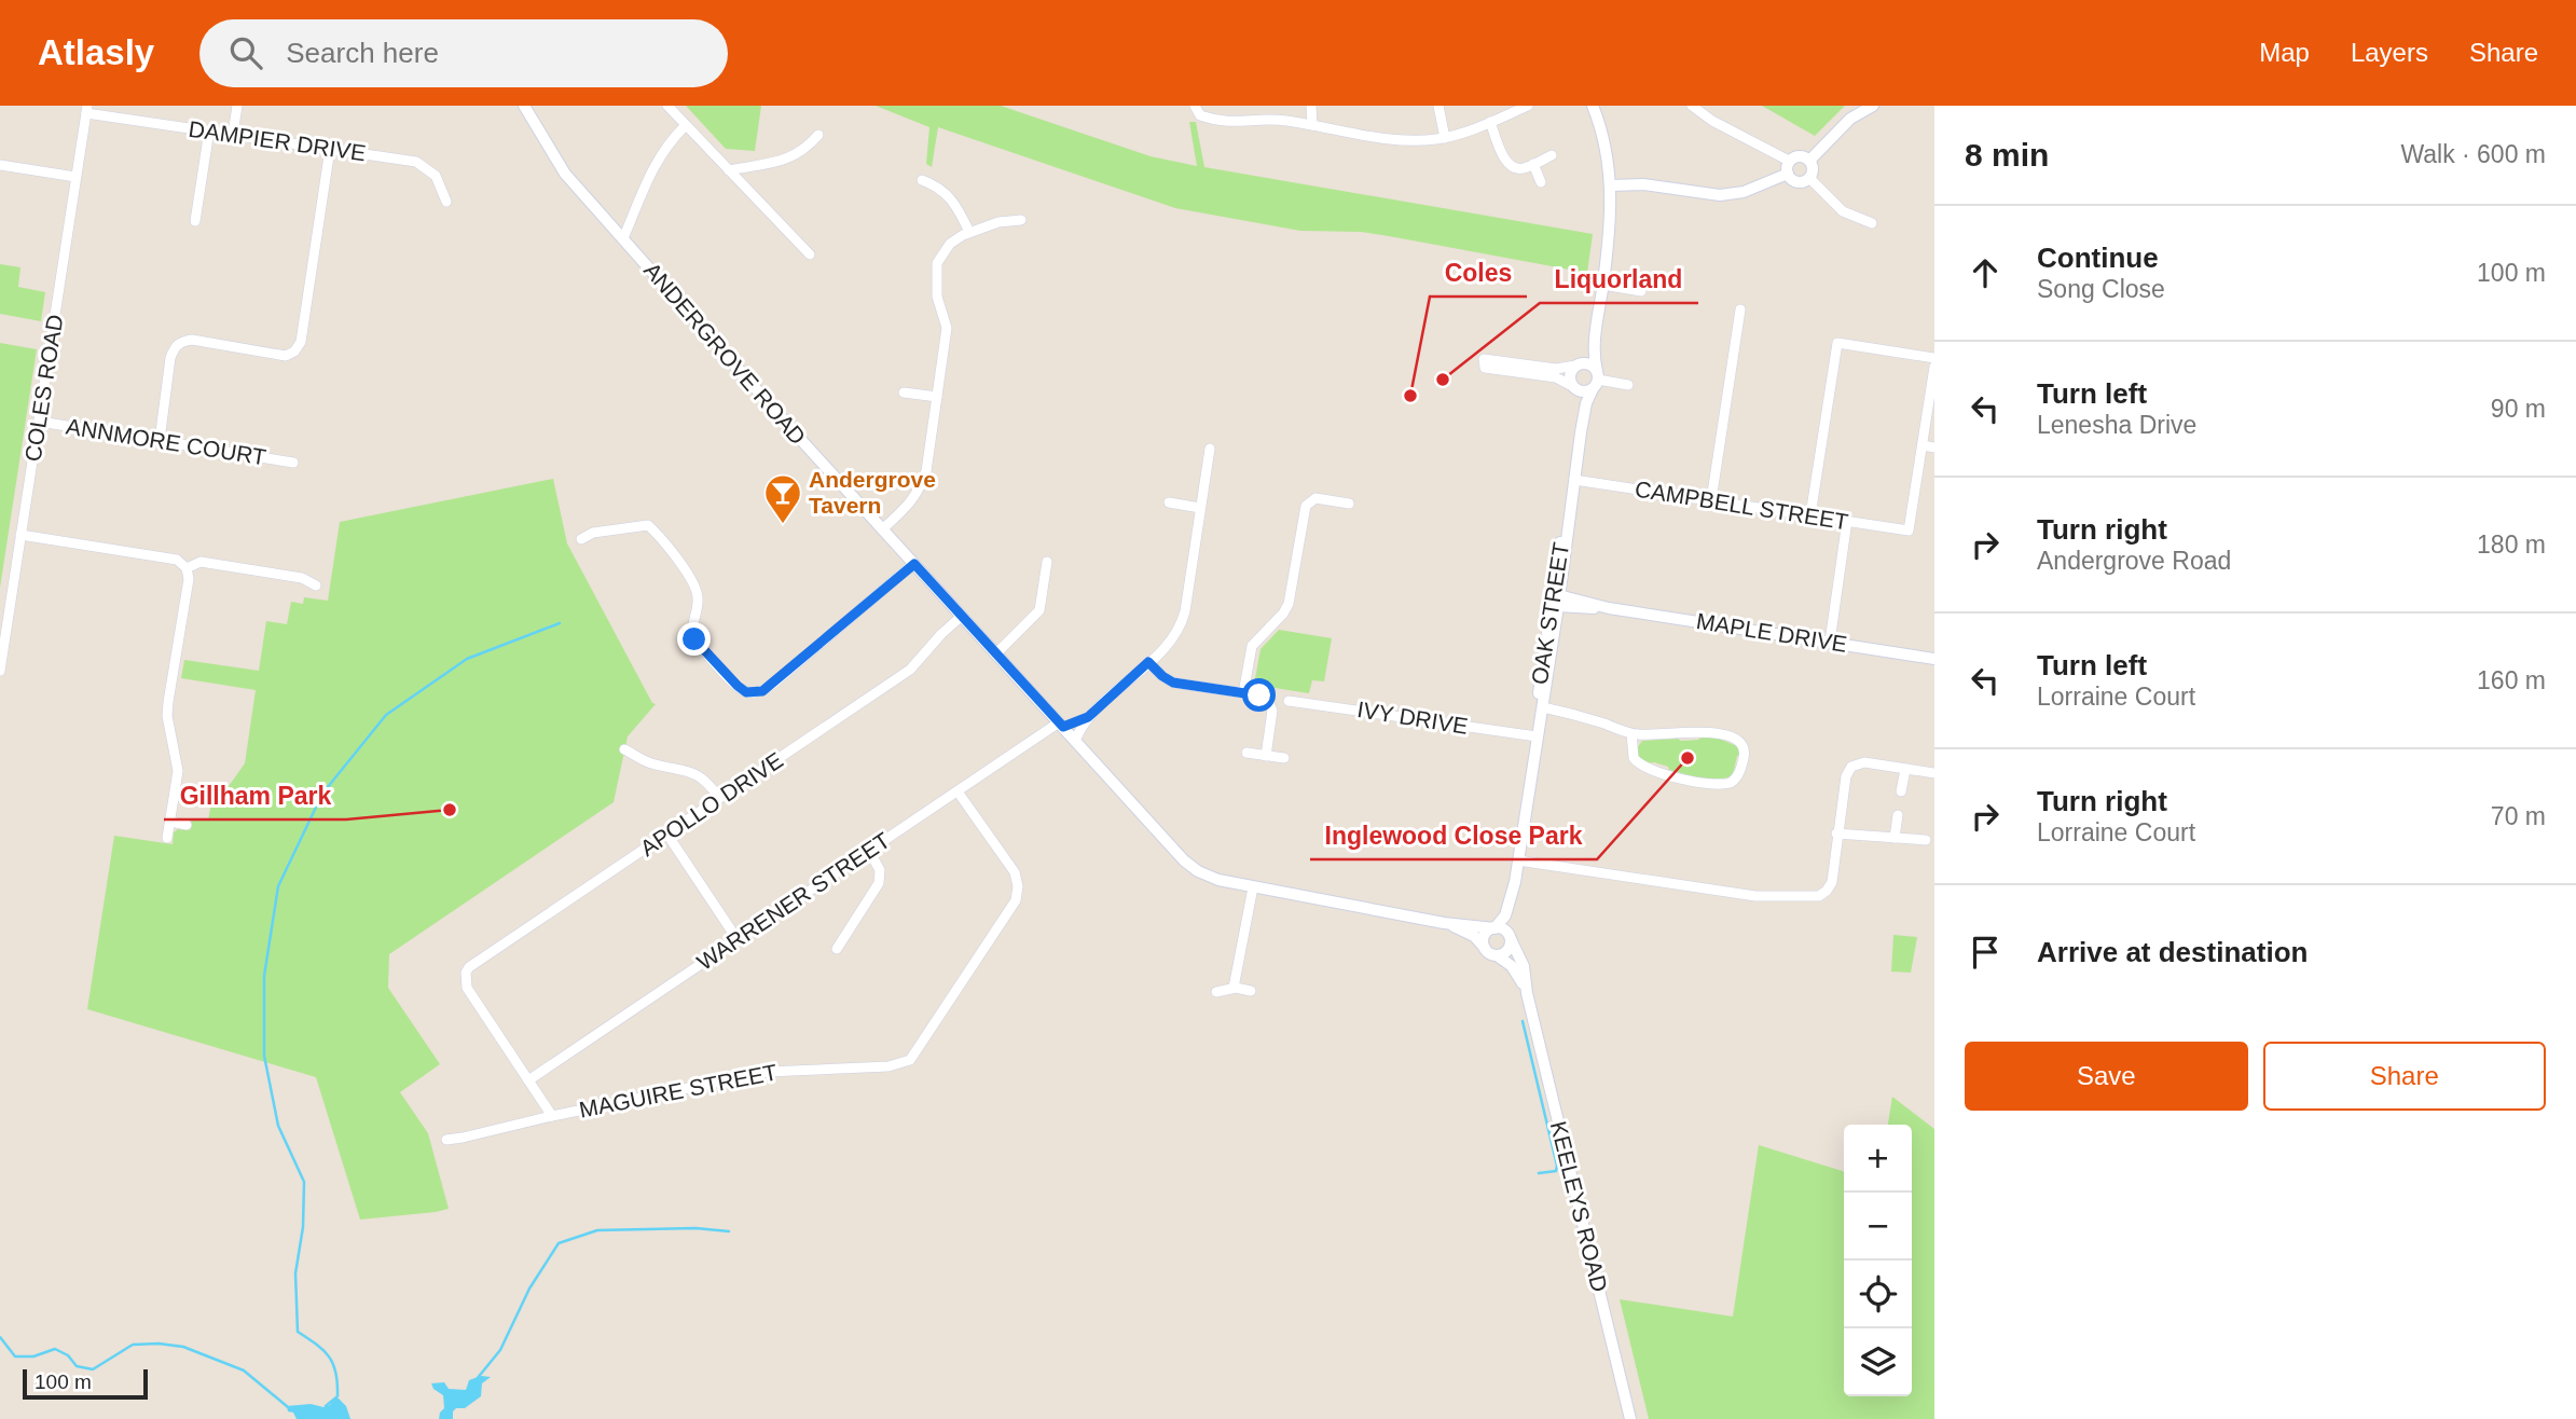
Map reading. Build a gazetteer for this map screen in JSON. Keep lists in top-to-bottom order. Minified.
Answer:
{"streets":{"street":["DAMPIER DRIVE","ANDERGROVE ROAD","COLES ROAD","ANNMORE COURT","CAMPBELL STREET","OAK STREET","MAPLE DRIVE","IVY DRIVE","APOLLO DRIVE","WARRENER STREET","MAGUIRE STREET","KEELEYS ROAD"]},"crossings":[["DAMPIER DRIVE","COLES ROAD"],["ANDERGROVE ROAD","OAK STREET"],["ANDERGROVE ROAD","APOLLO DRIVE"],["ANDERGROVE ROAD","WARRENER STREET"],["ANDERGROVE ROAD","KEELEYS ROAD"],["COLES ROAD","ANNMORE COURT"],["CAMPBELL STREET","OAK STREET"],["OAK STREET","MAPLE DRIVE"],["OAK STREET","IVY DRIVE"],["OAK STREET","KEELEYS ROAD"],["WARRENER STREET","MAGUIRE STREET"]],"places":{"other":["Liquorland","Coles","Inglewood Close Park","Gillham Park"],"bar":["Andergrove Tavern"]},"scale_bar":"100 m","page":{"header":"Atlasly","search":"Search here","nav":["Map","Layers","Share"],"heading":["8 min","Walk · 600 m"],"list":[["Continue","Song Close","100 m"],["Turn left","Lenesha Drive","90 m"],["Turn right","Andergrove Road","180 m"],["Turn left","Lorraine Court","160 m"],["Turn right","Lorraine Court","70 m"],"Arrive at destination"],"buttons":["Save","Share"],"map_buttons":["+","−"],"scale":"100 m"}}
